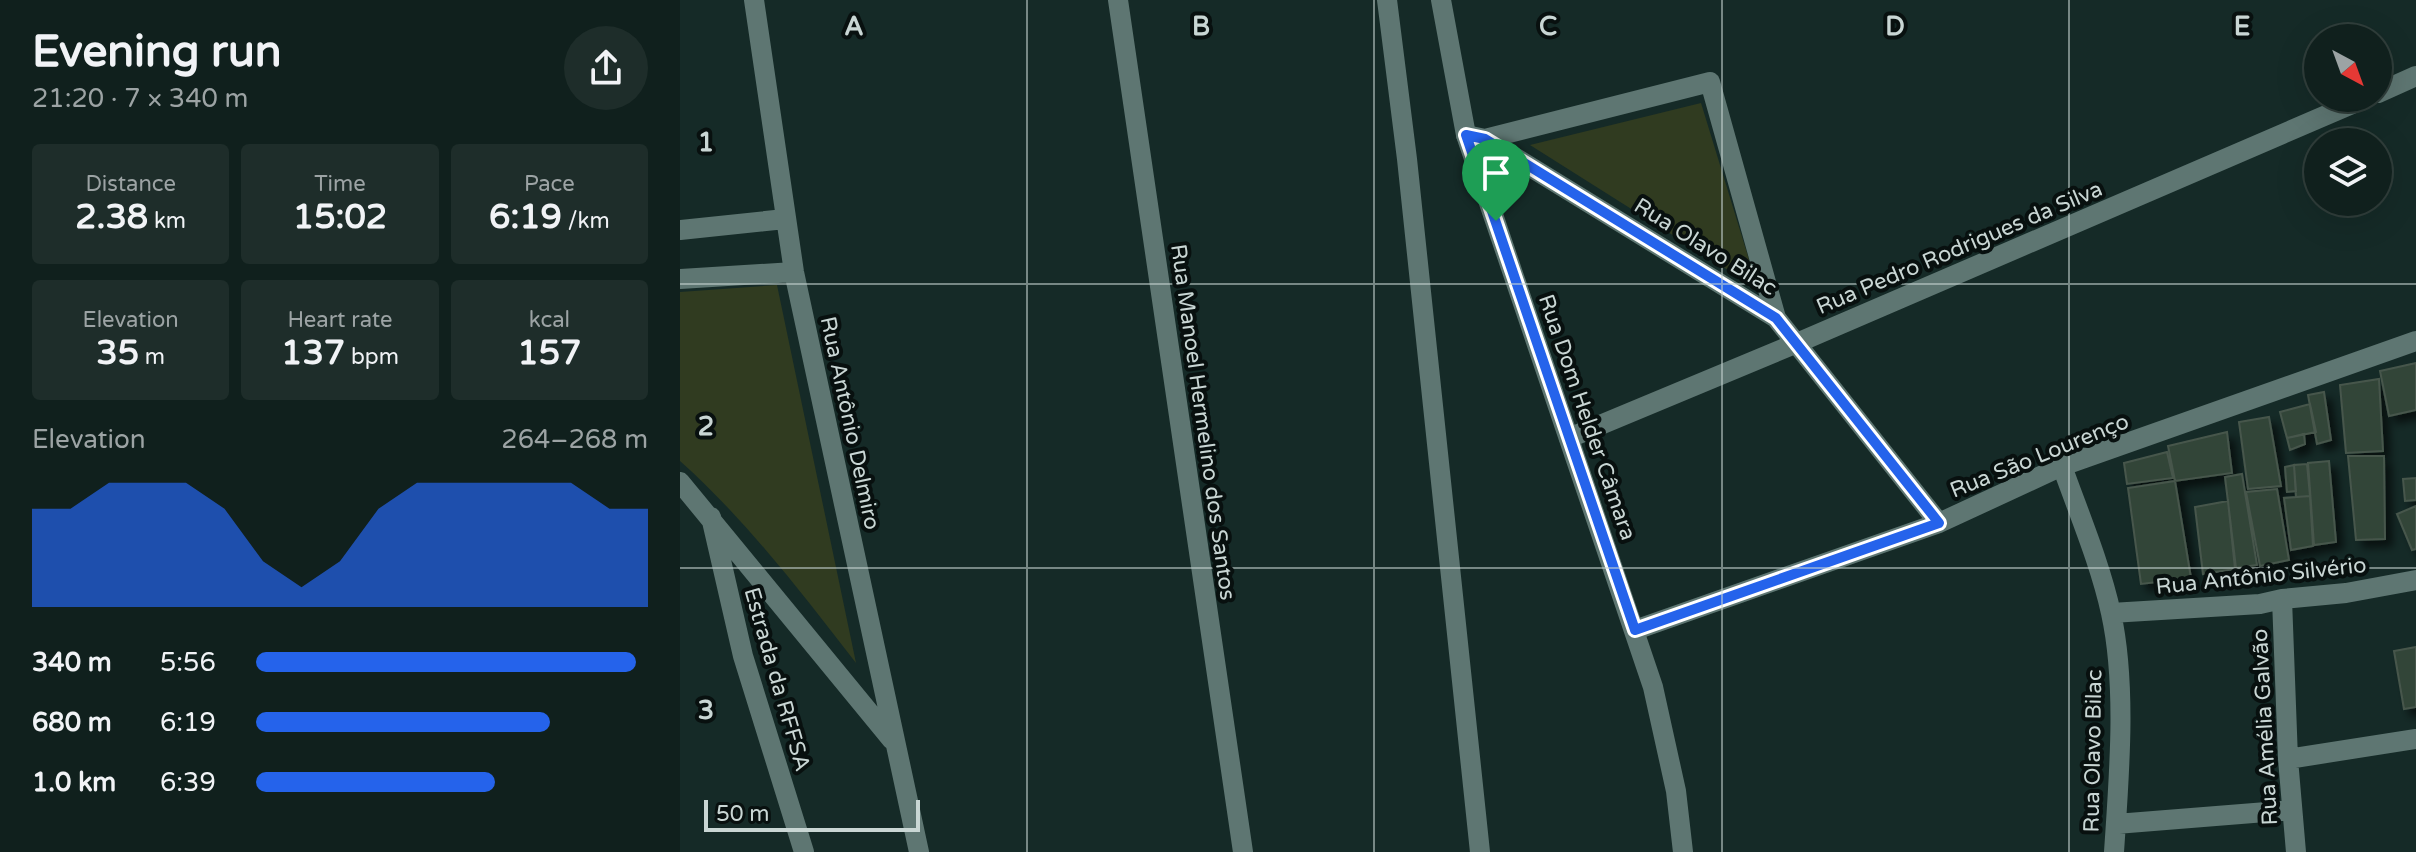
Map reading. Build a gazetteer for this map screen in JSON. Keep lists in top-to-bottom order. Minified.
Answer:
{"streets":{"street":["Rua Olavo Bilac","Rua Pedro Rodrigues da Silva","Rua Dom Helder Câmara","Rua Manoel Hermelino dos Santos","Rua Antônio Delmiro","Rua São Lourenço","Rua Antônio Silvério","Estrada da RFFSA","Rua Amélia Galvão"]},"crossings":[["Rua Olavo Bilac","Rua Pedro Rodrigues da Silva"],["Rua Olavo Bilac","Rua Dom Helder Câmara"],["Rua Olavo Bilac","Rua São Lourenço"],["Rua Olavo Bilac","Rua Antônio Silvério"],["Rua Pedro Rodrigues da Silva","Rua Dom Helder Câmara"],["Rua Dom Helder Câmara","Rua São Lourenço"],["Rua Antônio Delmiro","Estrada da RFFSA"],["Rua Antônio Silvério","Rua Amélia Galvão"]],"scale_bar":"50 m","north":"bottom right","page":{"heading":["Evening run","21:20 · 7 × 340 m"],"stats":[["Distance","2.38 km"],["Time","15:02"],["Pace","6:19 /km"],["Elevation","35 m"],["Heart rate","137 bpm"],["kcal","157"]],"chart":["Elevation","264–268 m"],"list":[{"name":"340 m","note":"5:56"},{"name":"680 m","note":"6:19"},{"name":"1.0 km","note":"6:39"}],"scale":"50 m"},"grid":{"columns":["A","B","C","D","E"],"rows":["1","2","3"]}}
